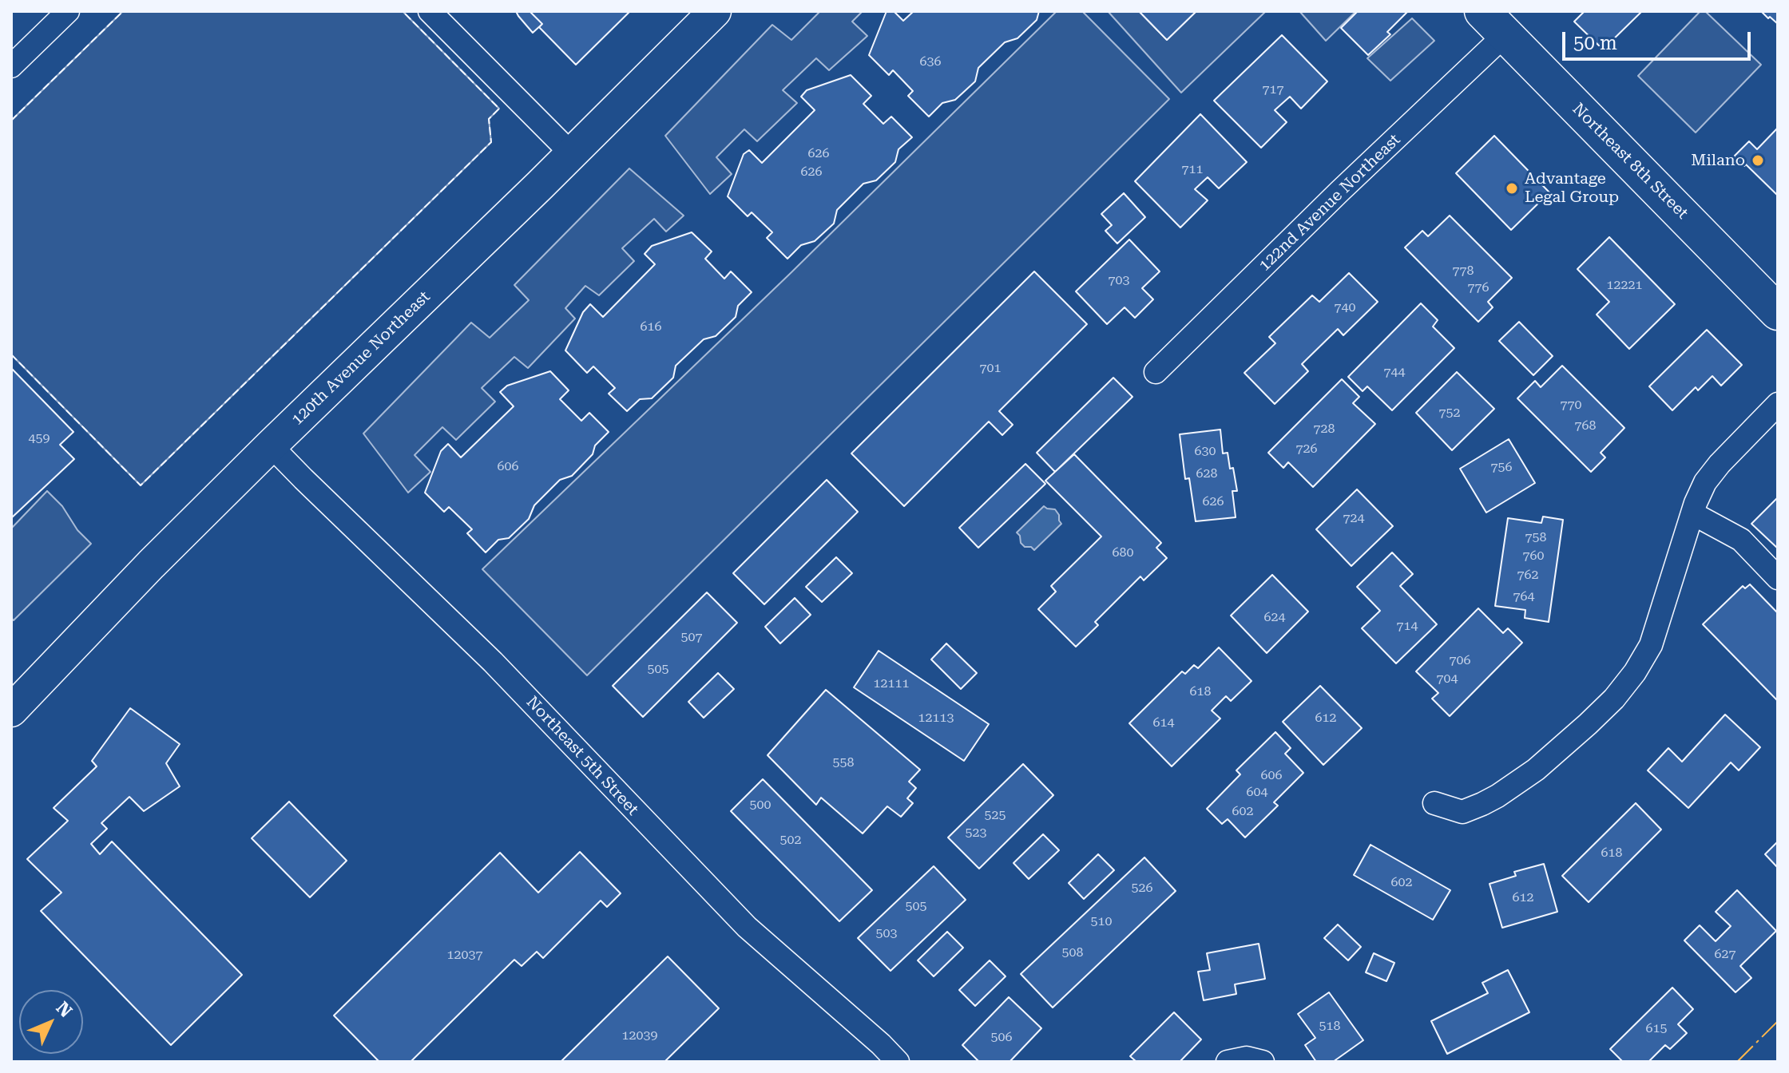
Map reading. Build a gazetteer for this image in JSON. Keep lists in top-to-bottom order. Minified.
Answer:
{"streets":{"main road":["Northeast 8th Street","120th Avenue Northeast"],"street":["122nd Avenue Northeast","Northeast 5th Street"]},"crossings":[["Northeast 8th Street","122nd Avenue Northeast"],["120th Avenue Northeast","Northeast 5th Street"]],"places":["Milano","Advantage Legal Group"],"house_numbers":["636","717","626","711","626","778","703","12221","776","740","616","701","744","770","752","768","728","459","726","630","606","756","628","626","724","758","680","760","762","764","624","714","507","706","505","704","12111","618","12113","612","614","558","606","604","500","602","525","523","502","618","602","526","612","505","510","503","508","627","12037","518","615","12039","506"],"scale_bar":"50 m","north":"top right"}
